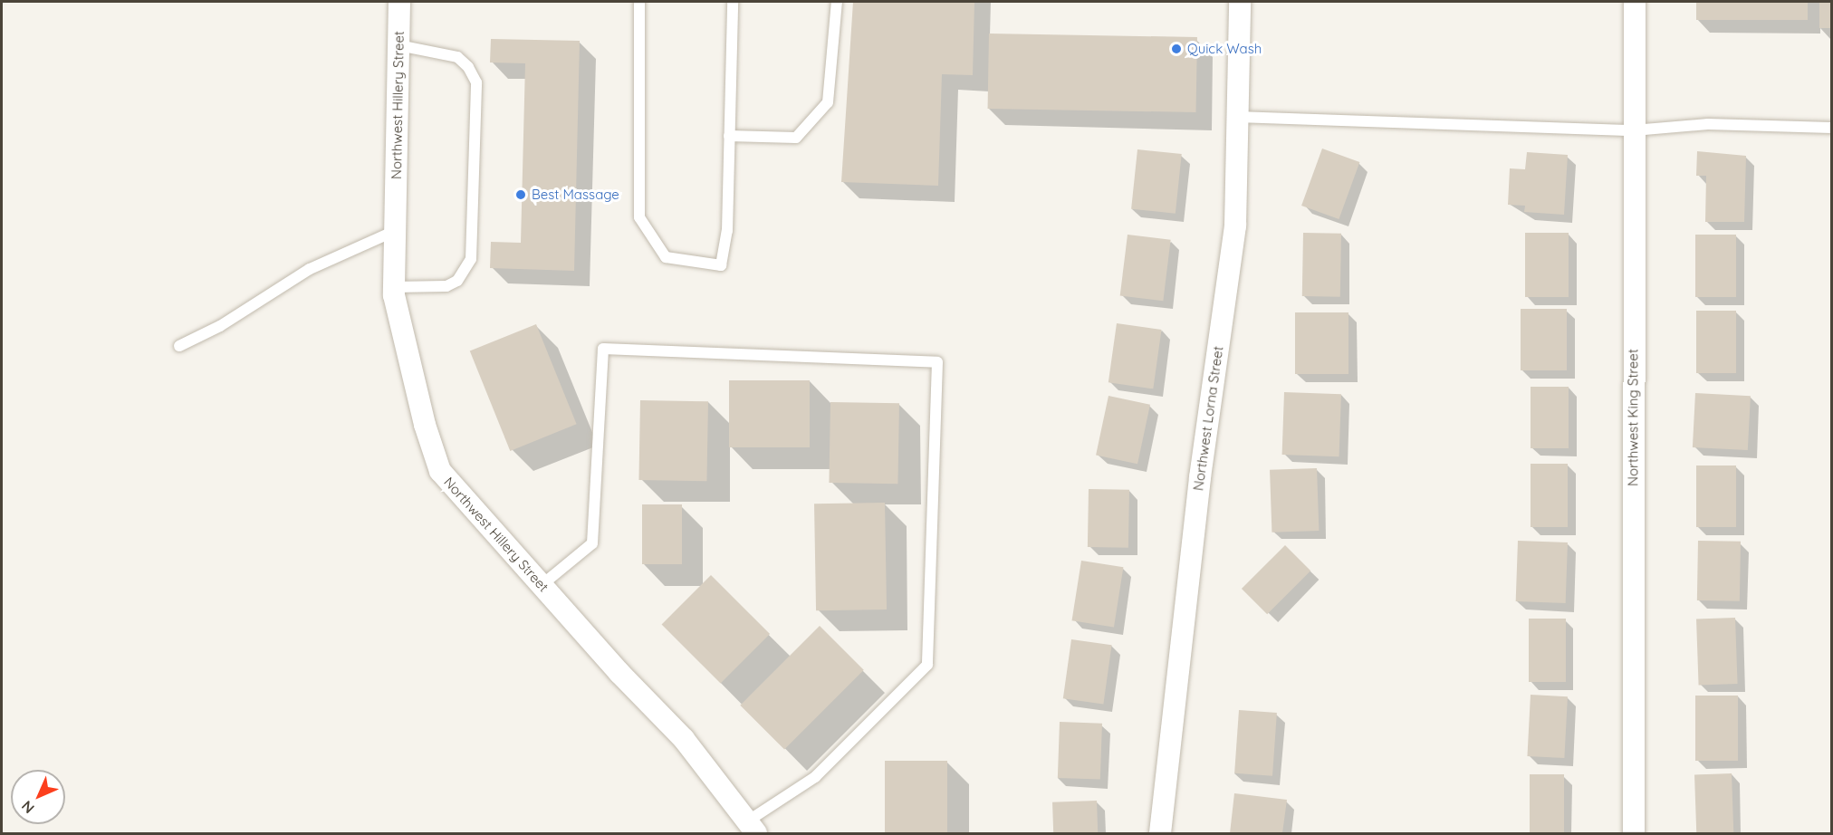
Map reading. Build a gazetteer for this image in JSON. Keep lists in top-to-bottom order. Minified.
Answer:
{"streets":{"street":["Northwest Hillery Street","Northwest King Street","Northwest Lorna Street"]},"places":["Quick Wash","Best Massage"],"north":"bottom left"}
